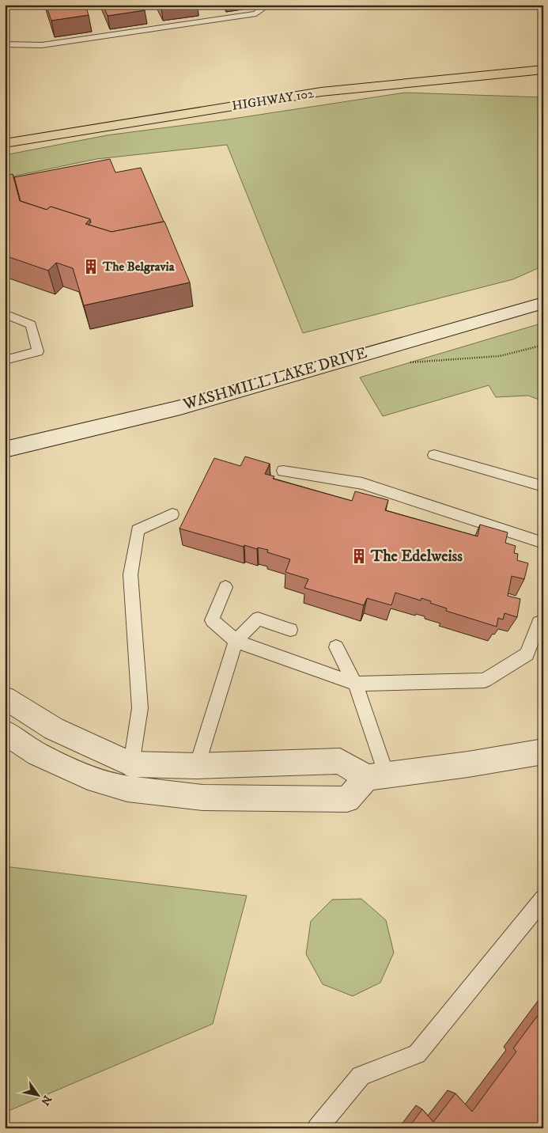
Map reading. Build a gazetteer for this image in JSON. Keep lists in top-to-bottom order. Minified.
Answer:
{"streets":{"highway":["HIGHWAY 102"],"street":["WASHMILL LAKE DRIVE"]},"places":{"building":["The Belgravia","The Edelweiss"]},"north":"bottom right"}
